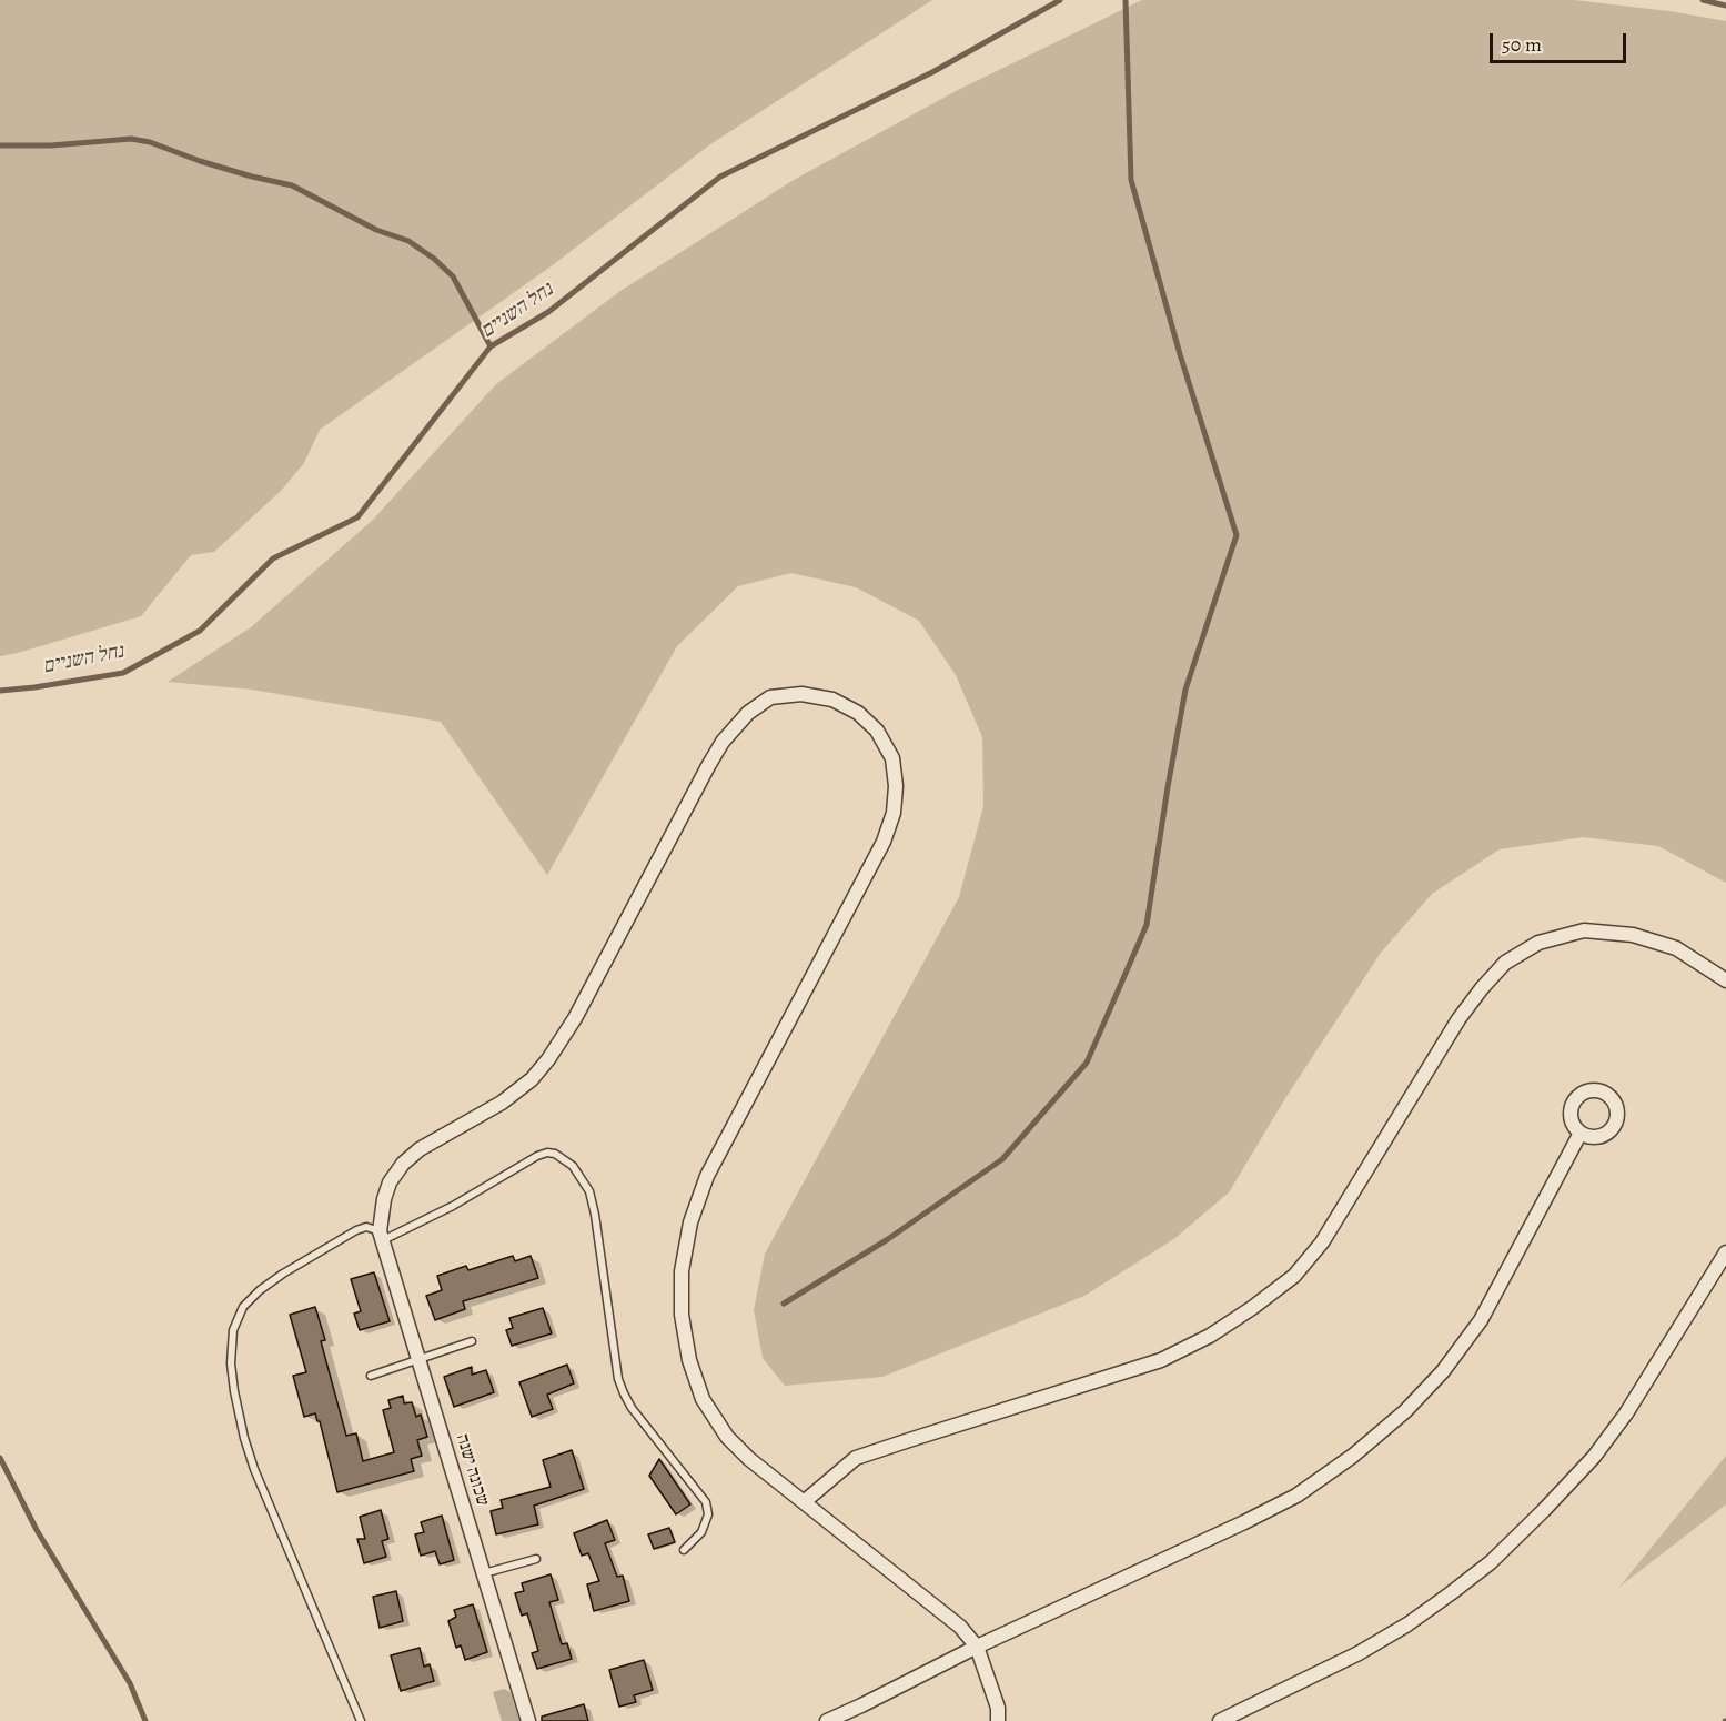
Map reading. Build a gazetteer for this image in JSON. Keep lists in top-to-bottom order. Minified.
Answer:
{"streets":{"street":["שכונה ישנה"]},"water":["נחל השניים"],"scale_bar":"50 m"}
